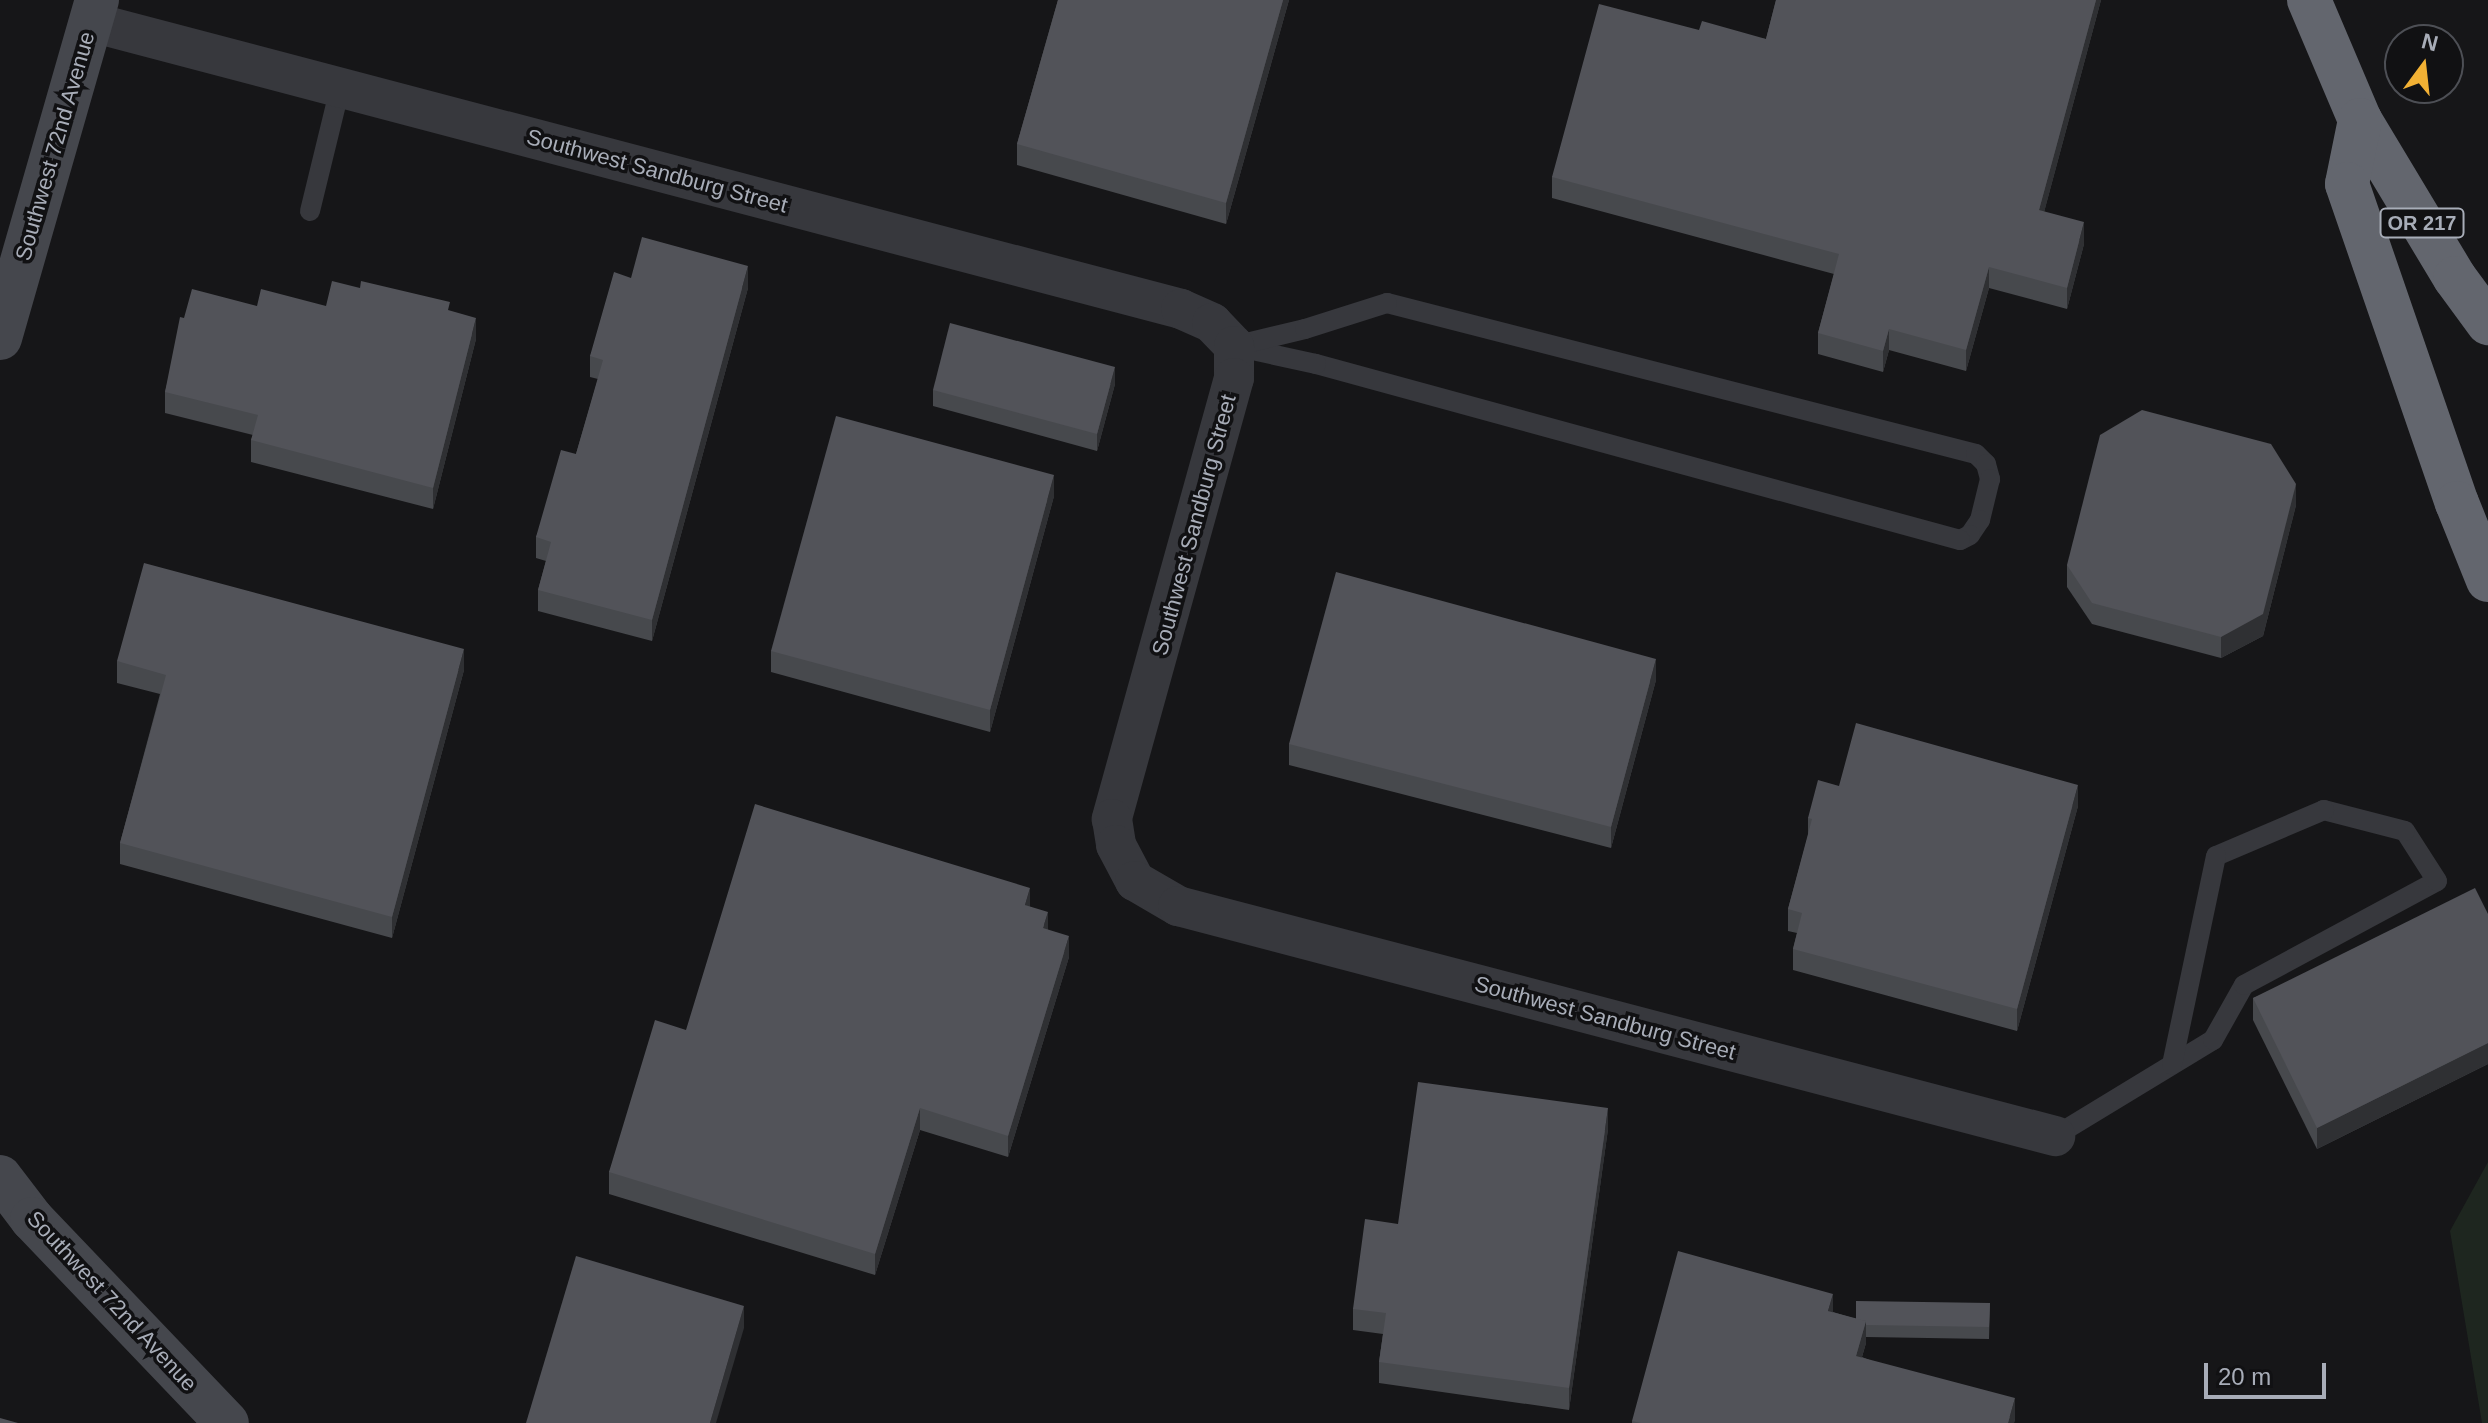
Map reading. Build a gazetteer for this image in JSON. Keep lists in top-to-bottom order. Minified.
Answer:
{"streets":{"highway":["OR 217"],"main road":["Southwest 72nd Avenue"],"street":["Southwest Sandburg Street"]},"crossings":[["Southwest 72nd Avenue","Southwest Sandburg Street"]],"scale_bar":"20 m","north":"top"}
